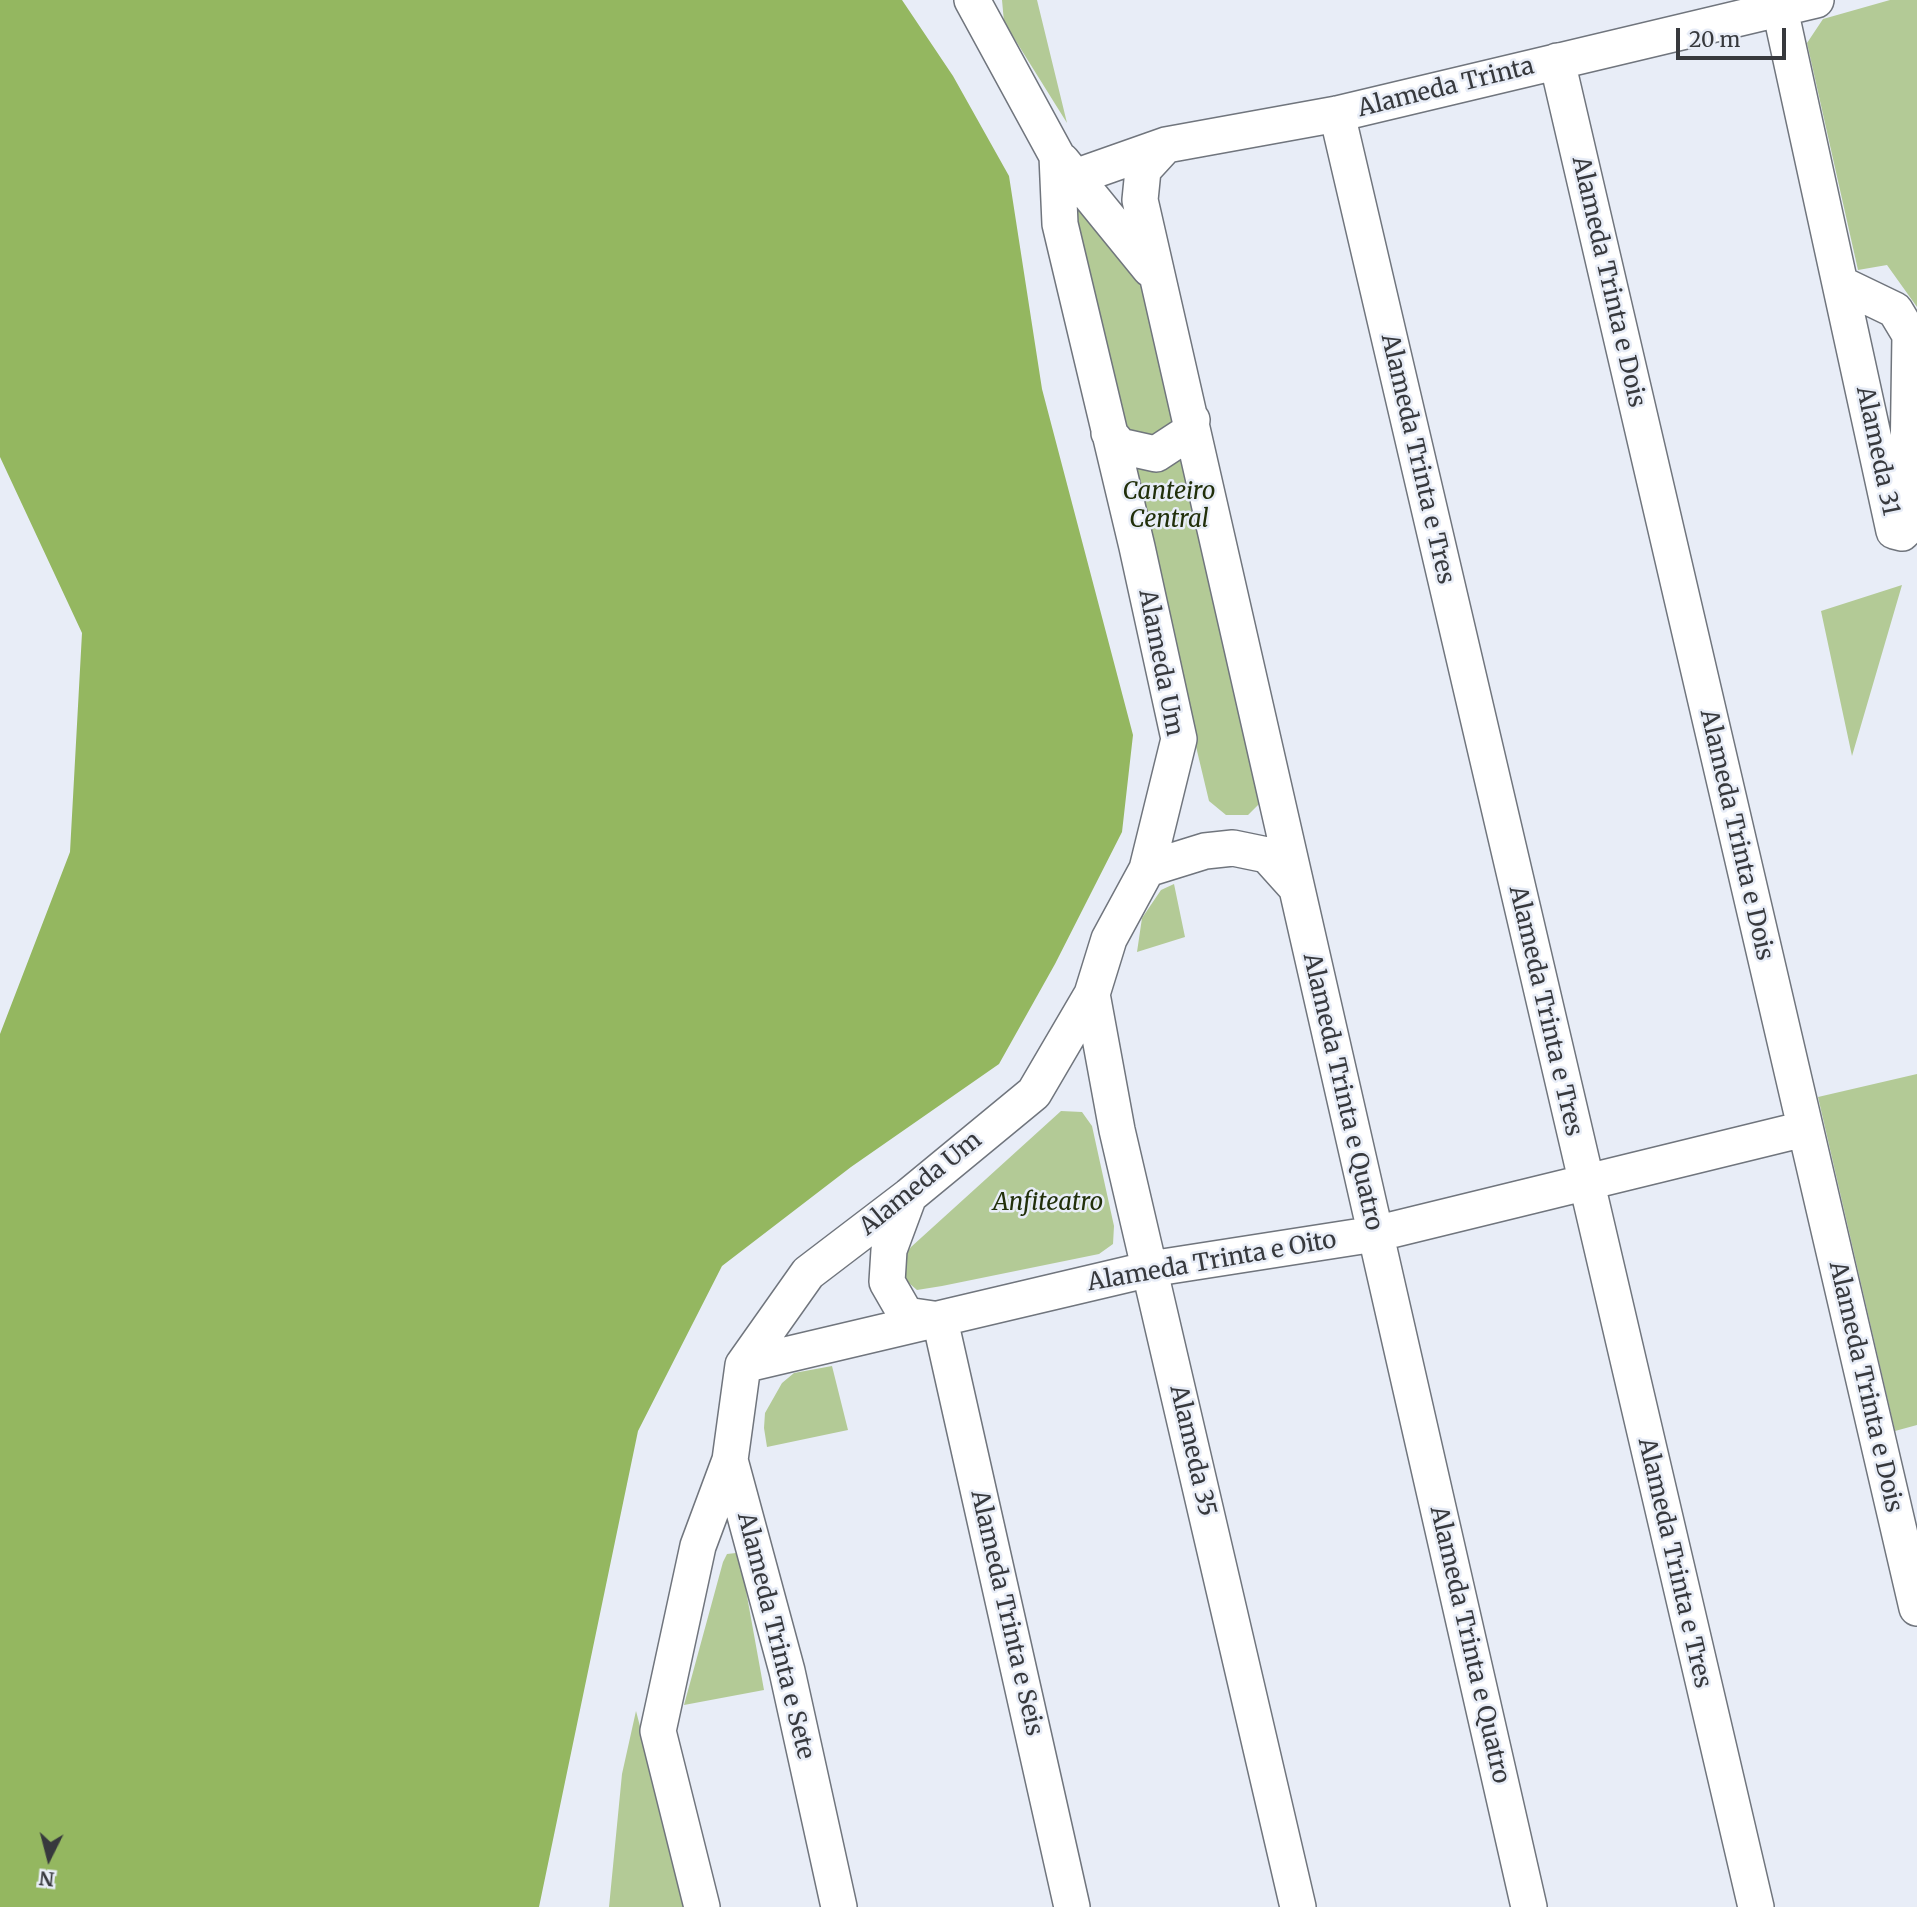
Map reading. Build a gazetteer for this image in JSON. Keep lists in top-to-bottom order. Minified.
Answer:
{"streets":{"street":["Alameda Trinta","Alameda Trinta e Dois","Alameda 31","Alameda Trinta e Tres","Alameda Um","Alameda Trinta e Quatro","Alameda Trinta e Oito","Alameda 35","Alameda Trinta e Seis","Alameda Trinta e Sete"]},"crossings":[["Alameda Trinta","Alameda Trinta e Dois"],["Alameda Trinta","Alameda Trinta e Tres"],["Alameda Trinta","Alameda Um"],["Alameda Trinta","Alameda Trinta e Quatro"],["Alameda Trinta e Dois","Alameda Trinta e Oito"],["Alameda Trinta e Tres","Alameda Trinta e Oito"],["Alameda Um","Alameda Trinta e Quatro"],["Alameda Um","Alameda Trinta e Oito"],["Alameda Um","Alameda 35"],["Alameda Um","Alameda Trinta e Sete"],["Alameda Trinta e Quatro","Alameda Trinta e Oito"],["Alameda Trinta e Oito","Alameda 35"],["Alameda Trinta e Oito","Alameda Trinta e Seis"],["Alameda Trinta e Oito","Alameda Trinta e Sete"]],"parks":["Canteiro Central","Anfiteatro"],"scale_bar":"20 m","north":"bottom"}
